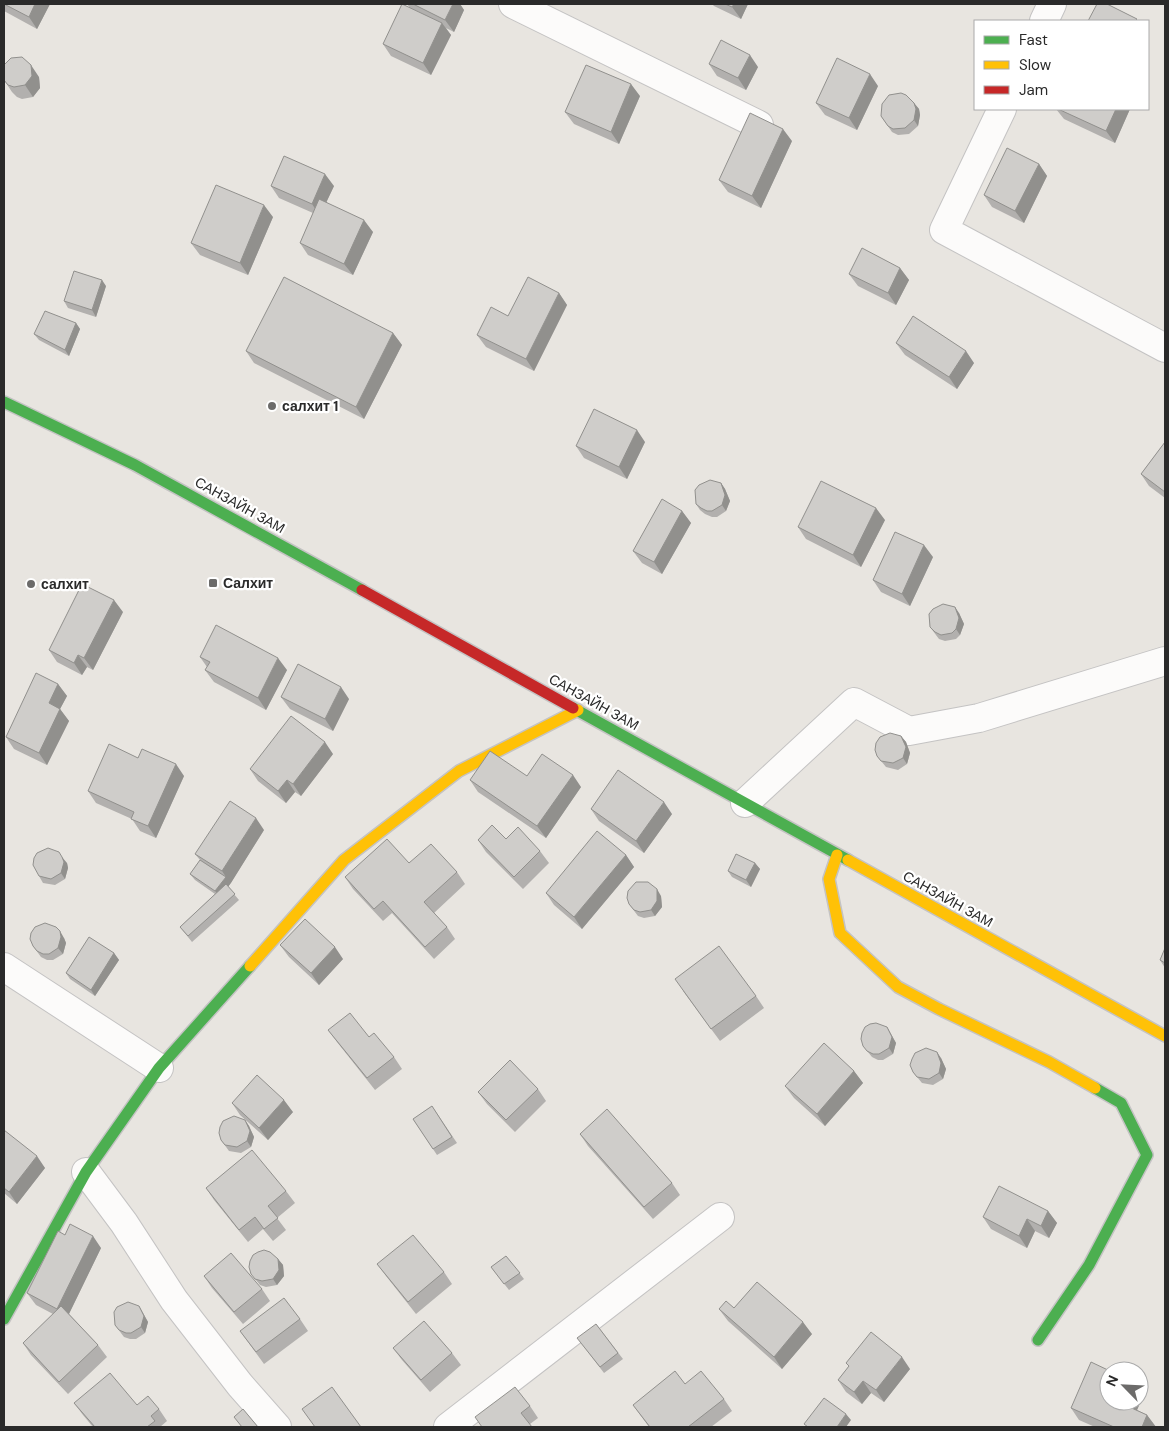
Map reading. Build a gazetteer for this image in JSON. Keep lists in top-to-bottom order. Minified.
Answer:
{"streets":{"street":["САНЗАЙН ЗАМ"]},"places":{"other":["салхит 1","салхит"],"transit":["Салхит"]},"legend":["Fast","Slow","Jam"],"north":"top left"}
